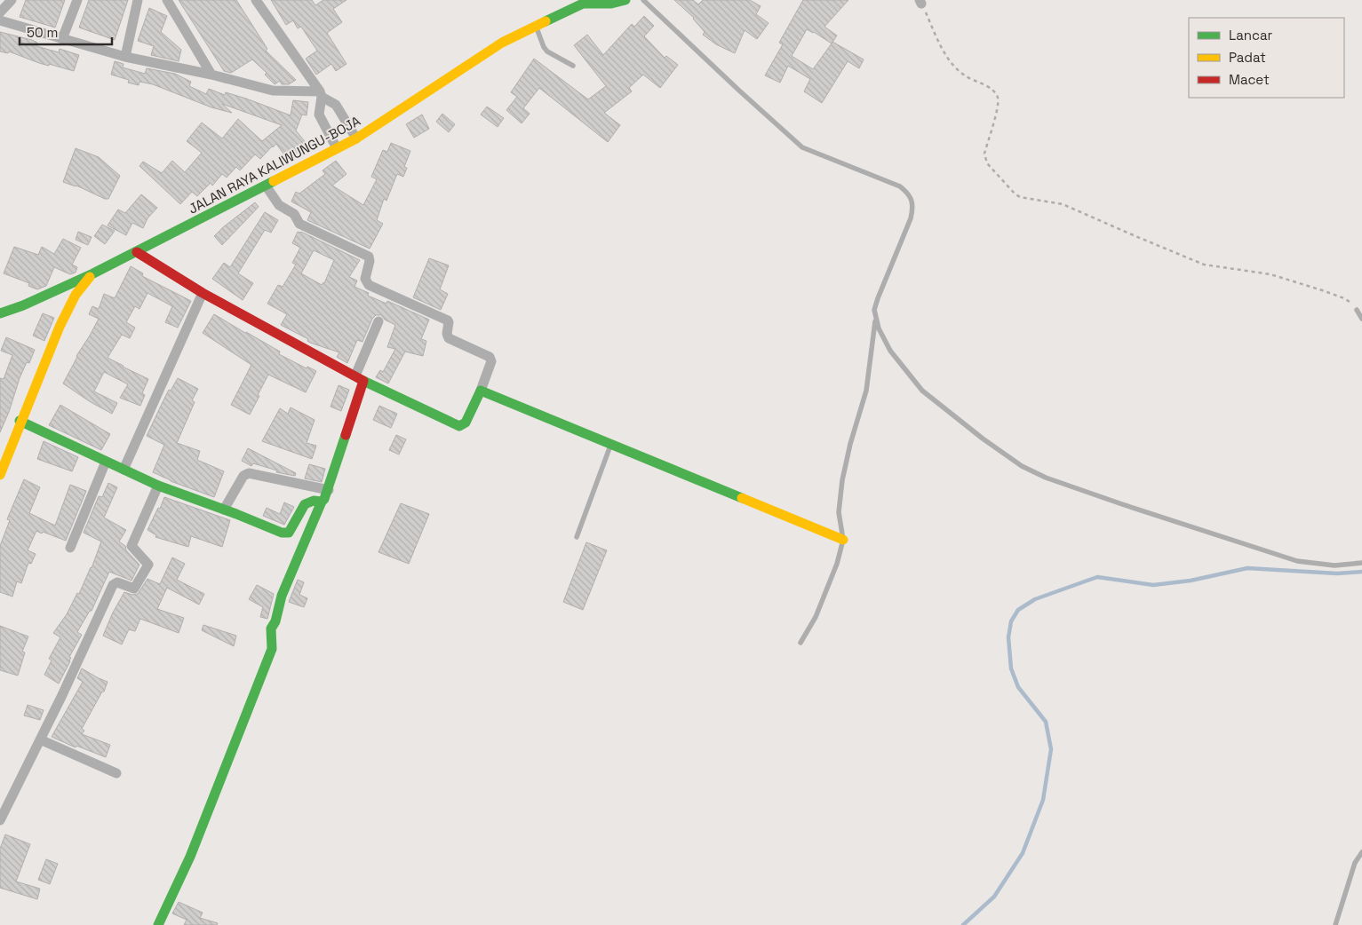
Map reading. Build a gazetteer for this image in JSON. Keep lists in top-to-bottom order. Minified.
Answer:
{"streets":{"street":["JALAN RAYA KALIWUNGU-BOJA"]},"legend":["Lancar","Padat","Macet"],"scale_bar":"50 m"}
